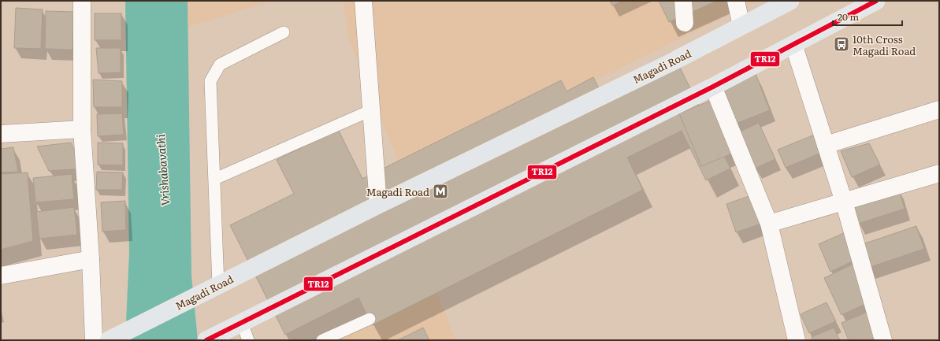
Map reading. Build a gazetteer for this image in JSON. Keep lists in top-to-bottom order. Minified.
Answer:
{"streets":{"main road":["Magadi Road"]},"water":["Vrishabavathi"],"places":{"bus stop":["10th Cross Magadi Road"],"metro station":["Magadi Road"]},"lines":["transit line TR12"],"scale_bar":"20 m"}
